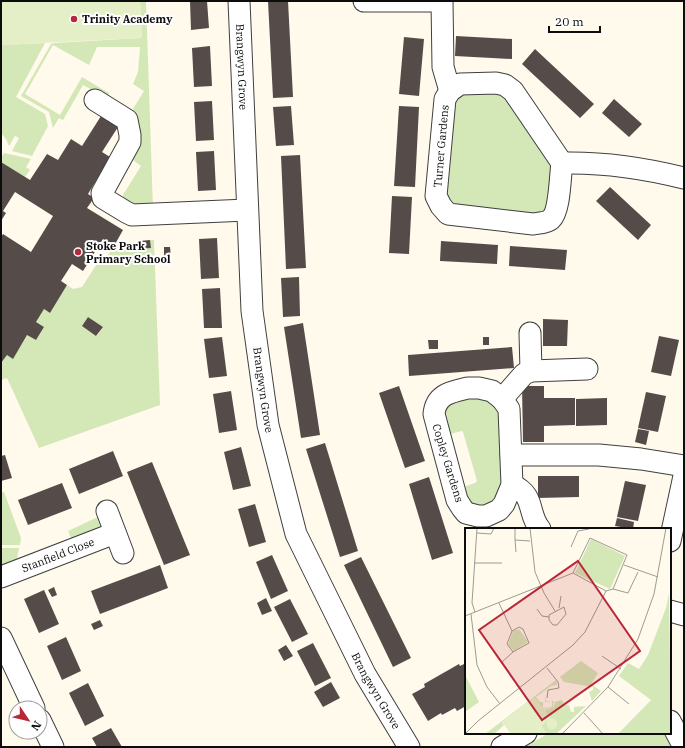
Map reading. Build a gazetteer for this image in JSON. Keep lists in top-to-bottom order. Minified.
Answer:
{"streets":{"street":["Brangwyn Grove","Turner Gardens","Copley Gardens","Stanfield Close"]},"places":["Trinity Academy","Stoke Park Primary School"],"scale_bar":"20 m","north":"bottom right"}
